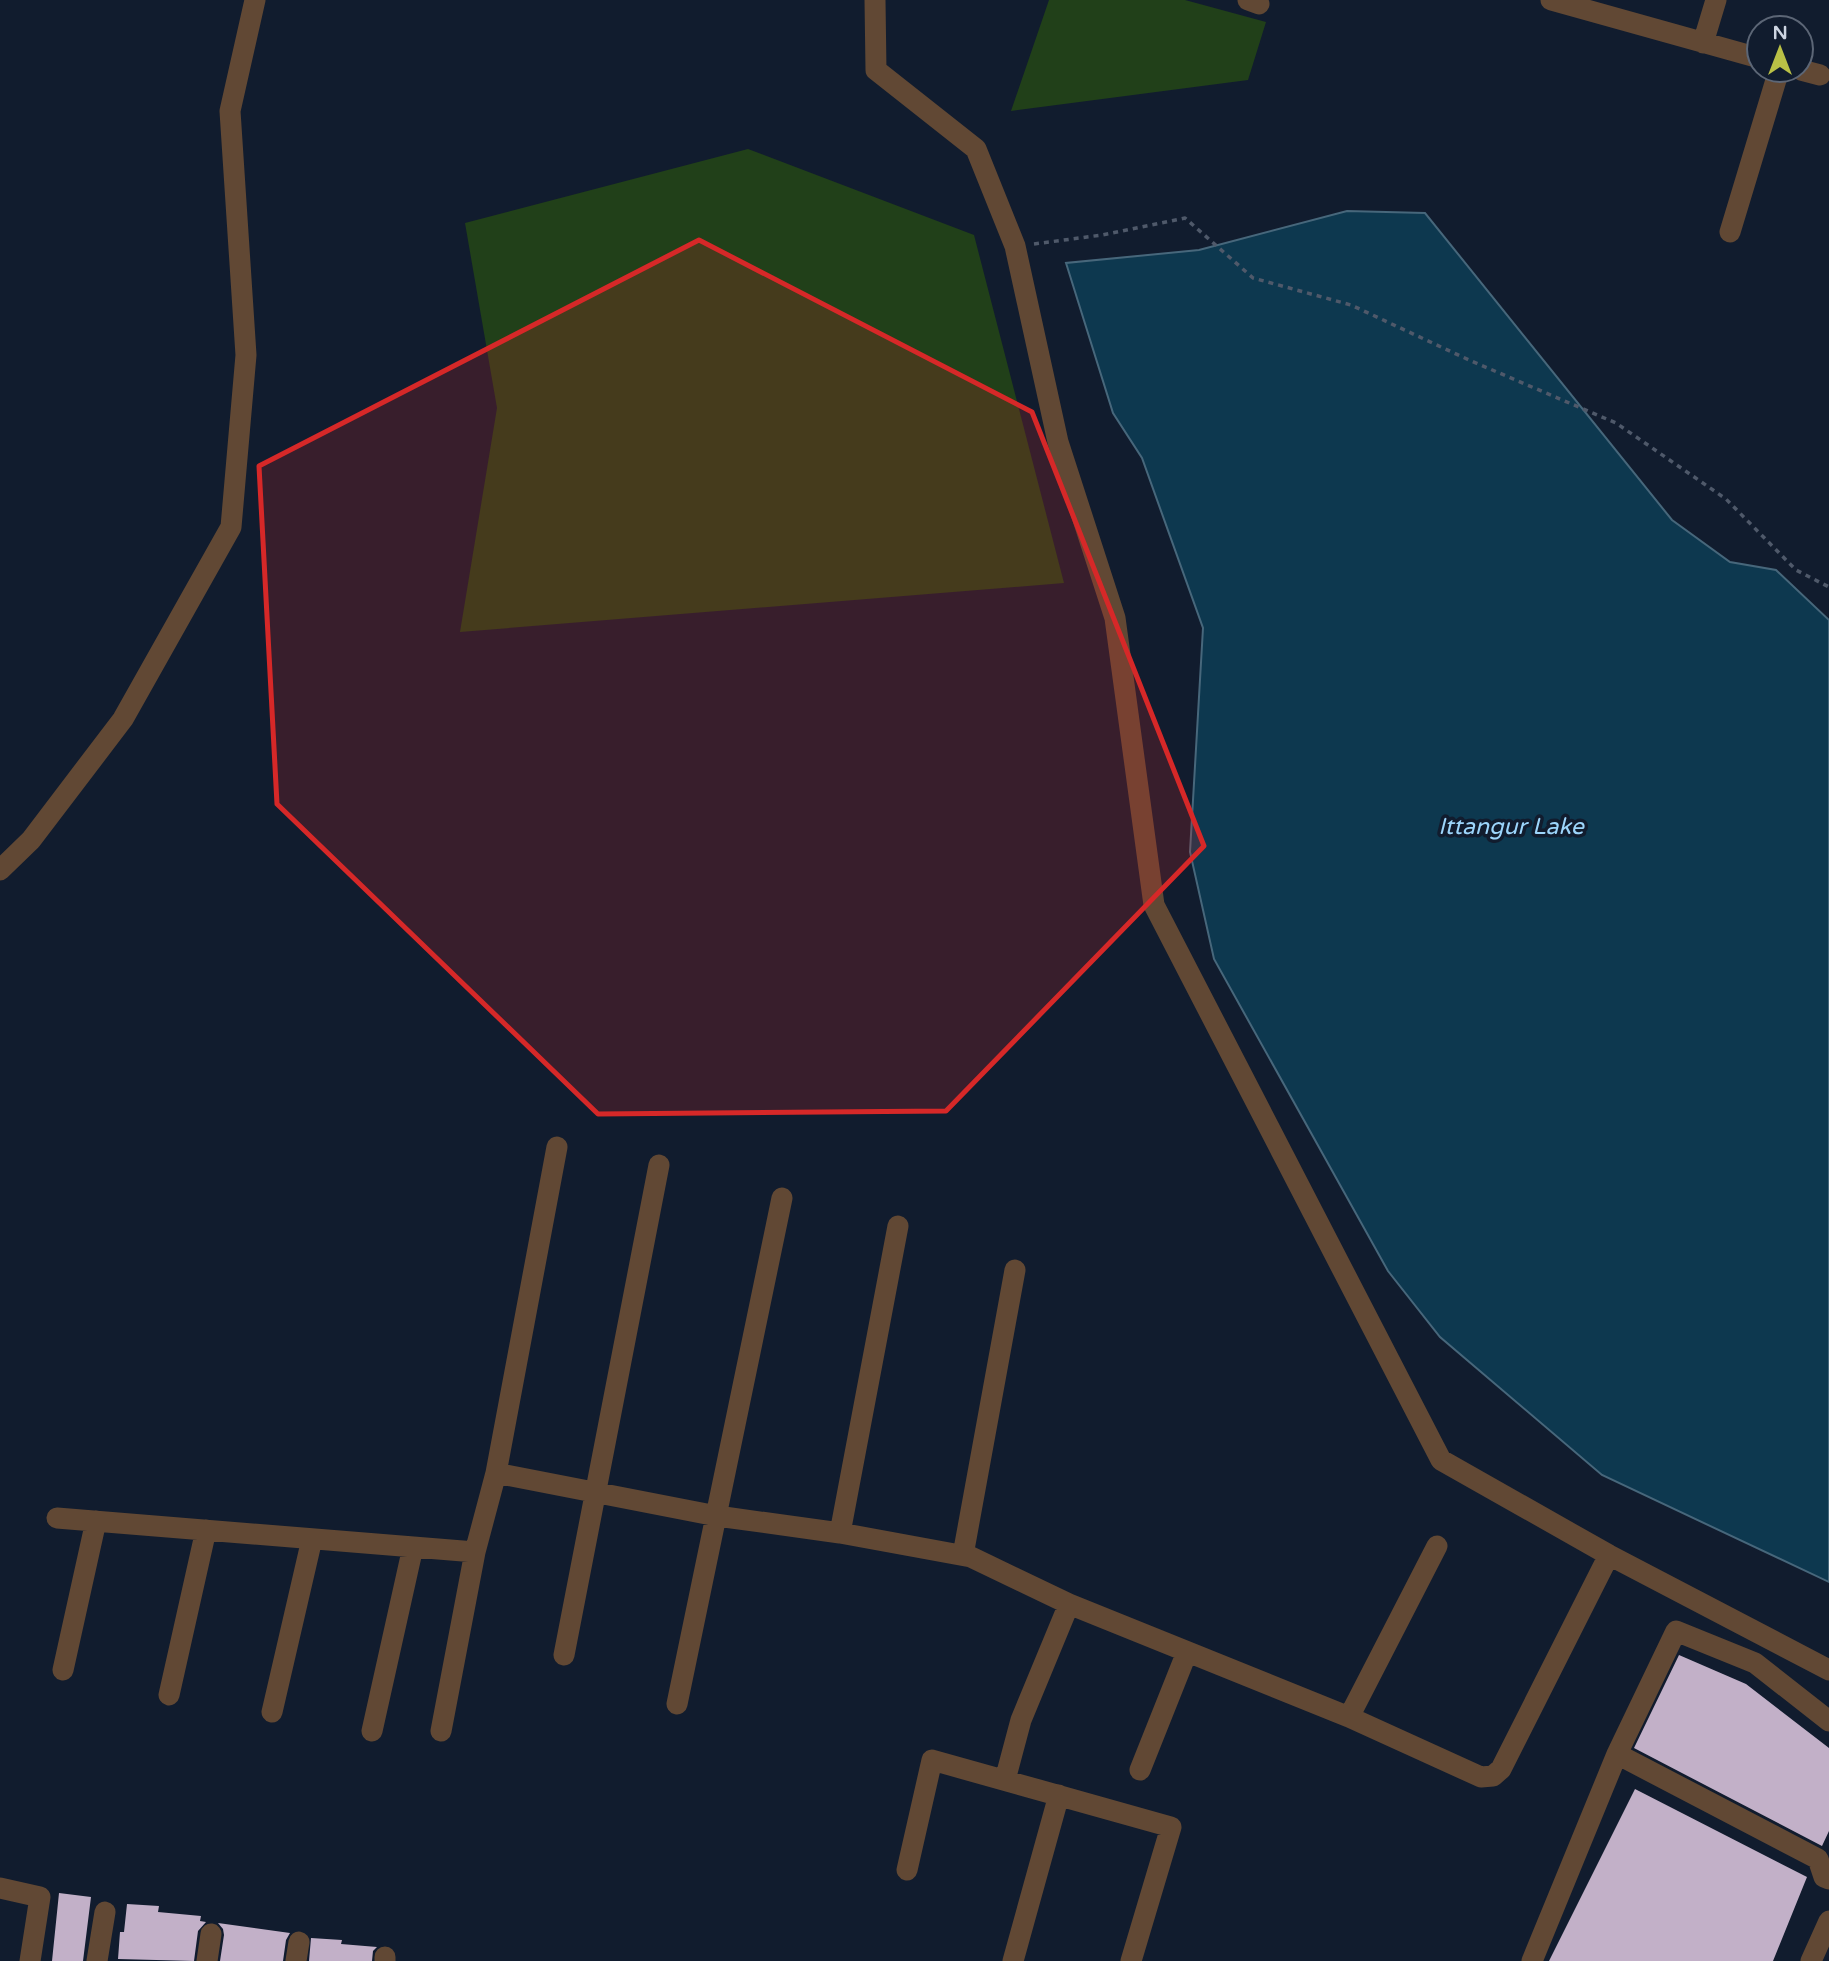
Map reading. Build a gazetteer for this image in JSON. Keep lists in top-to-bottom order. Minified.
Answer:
{"water":["Ittangur Lake"],"north":"top"}
